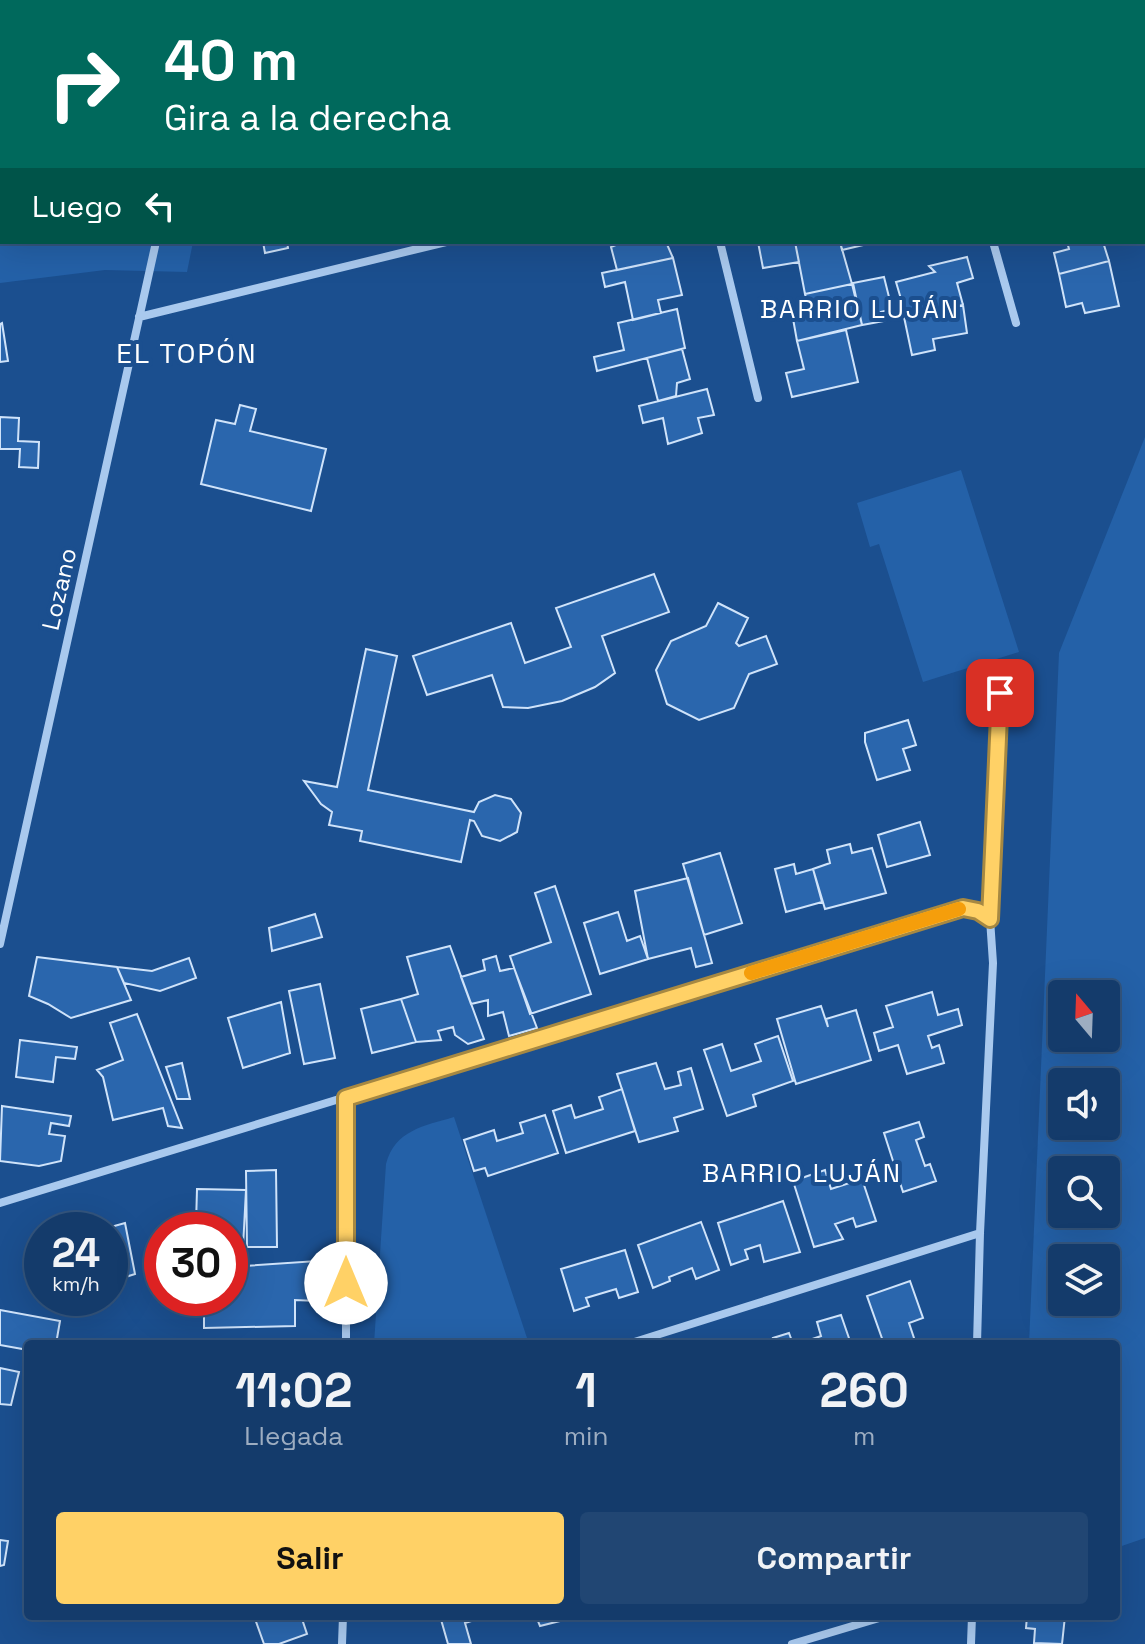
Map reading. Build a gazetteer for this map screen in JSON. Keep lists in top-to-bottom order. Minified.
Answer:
{"streets":{"street":["Lozano"]},"districts":["BARRIO LUJÁN","EL TOPÓN","BARRIO LUJÁN"],"north":"top","page":{"turn":["40 m","Gira a la derecha"],"then":"Luego","speed":"24 km/h","limit":"30","eta":["11:02","Llegada","1","min","260","m"],"buttons":["Salir","Compartir"]}}
